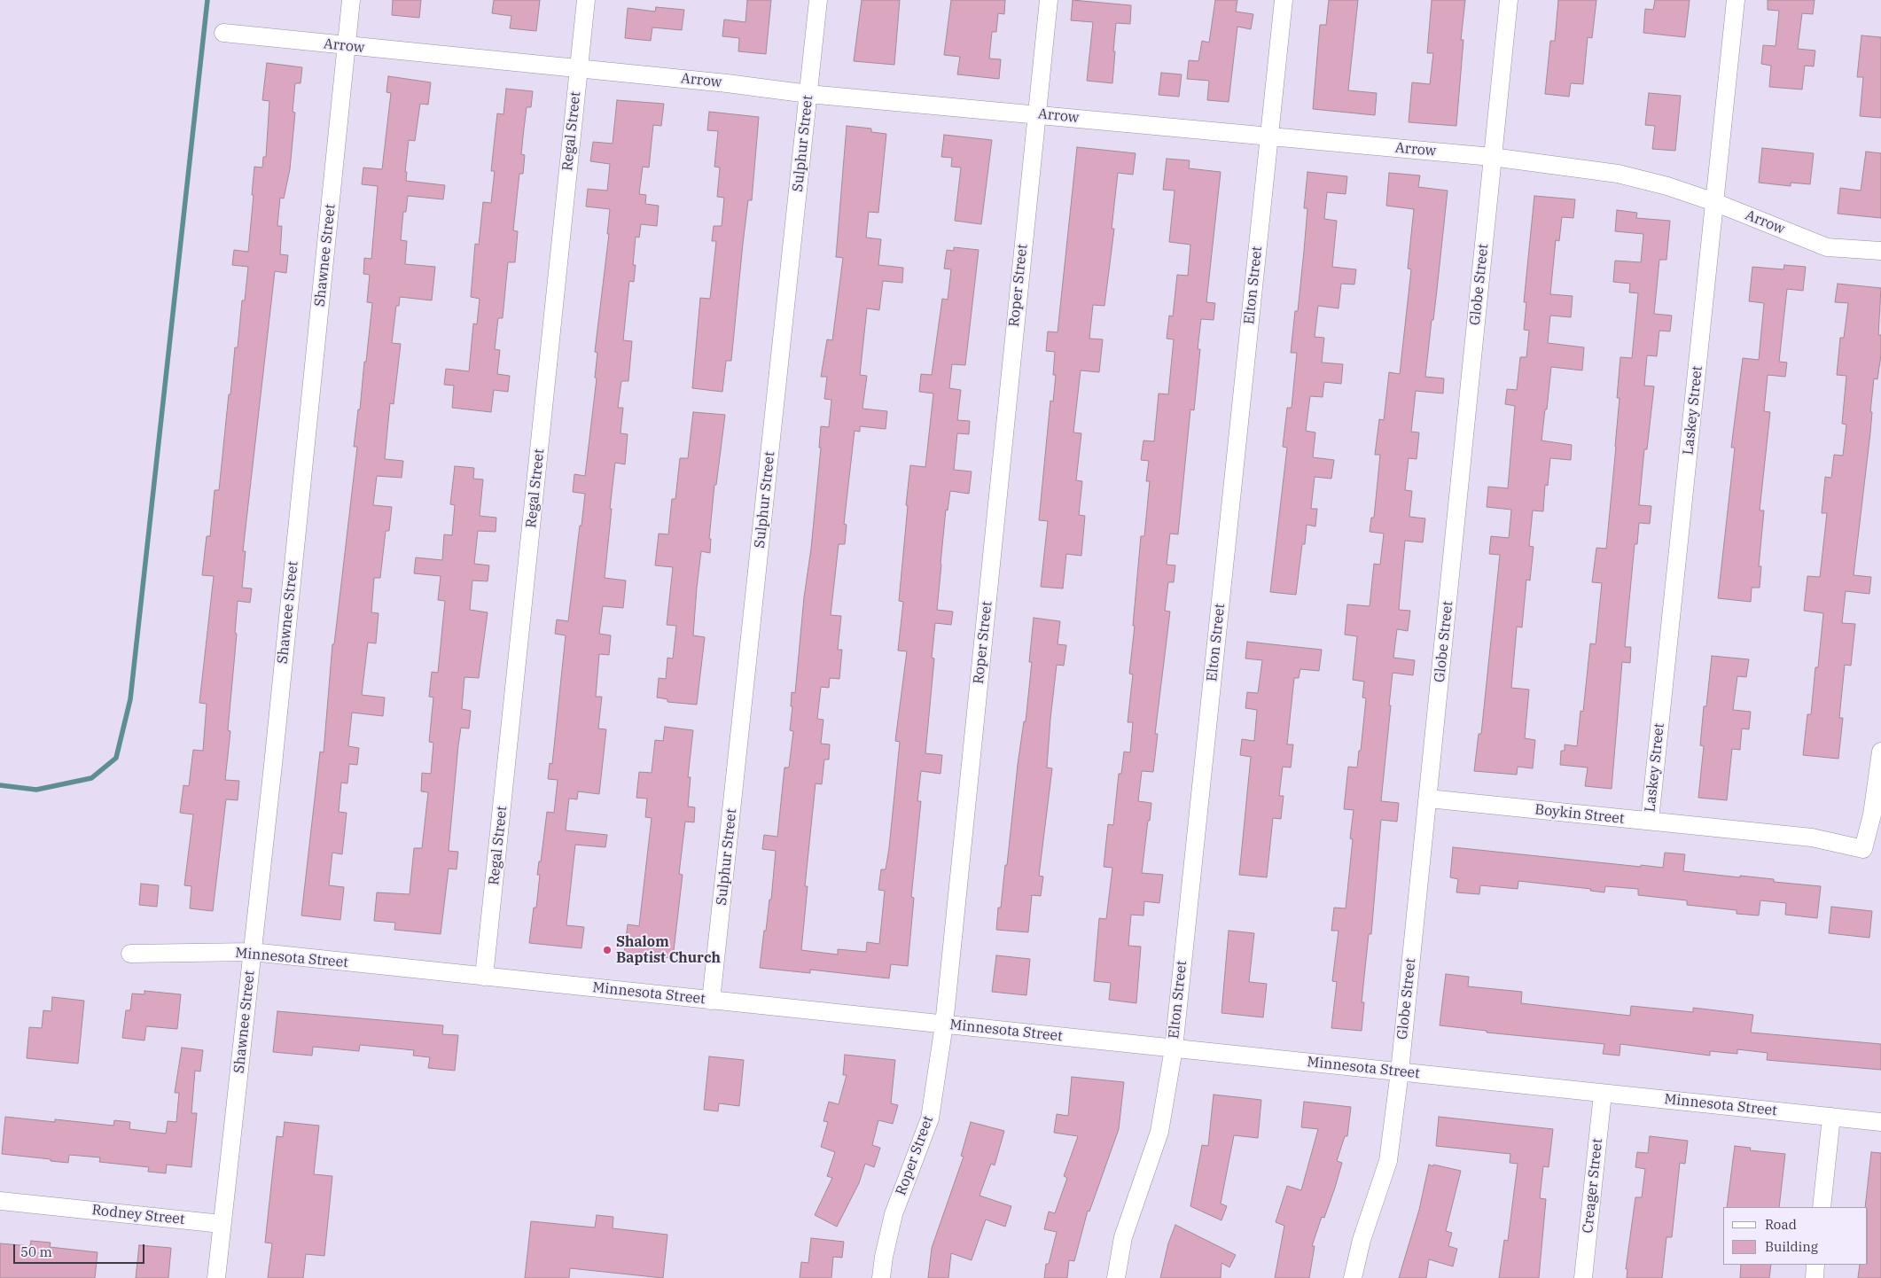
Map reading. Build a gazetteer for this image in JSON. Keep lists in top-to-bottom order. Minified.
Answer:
{"streets":{"street":["Arrow","Regal Street","Sulphur Street","Shawnee Street","Globe Street","Roper Street","Elton Street","Laskey Street","Boykin Street","Minnesota Street","Creager Street","Rodney Street"]},"crossings":[["Arrow","Regal Street"],["Arrow","Sulphur Street"],["Arrow","Shawnee Street"],["Arrow","Globe Street"],["Arrow","Roper Street"],["Arrow","Elton Street"],["Arrow","Laskey Street"],["Regal Street","Minnesota Street"],["Sulphur Street","Minnesota Street"],["Shawnee Street","Minnesota Street"],["Shawnee Street","Rodney Street"],["Globe Street","Boykin Street"],["Globe Street","Minnesota Street"],["Roper Street","Minnesota Street"],["Elton Street","Minnesota Street"],["Laskey Street","Boykin Street"],["Minnesota Street","Creager Street"]],"places":["Shalom Baptist Church"],"legend":["Road","Building"],"scale_bar":"50 m"}
